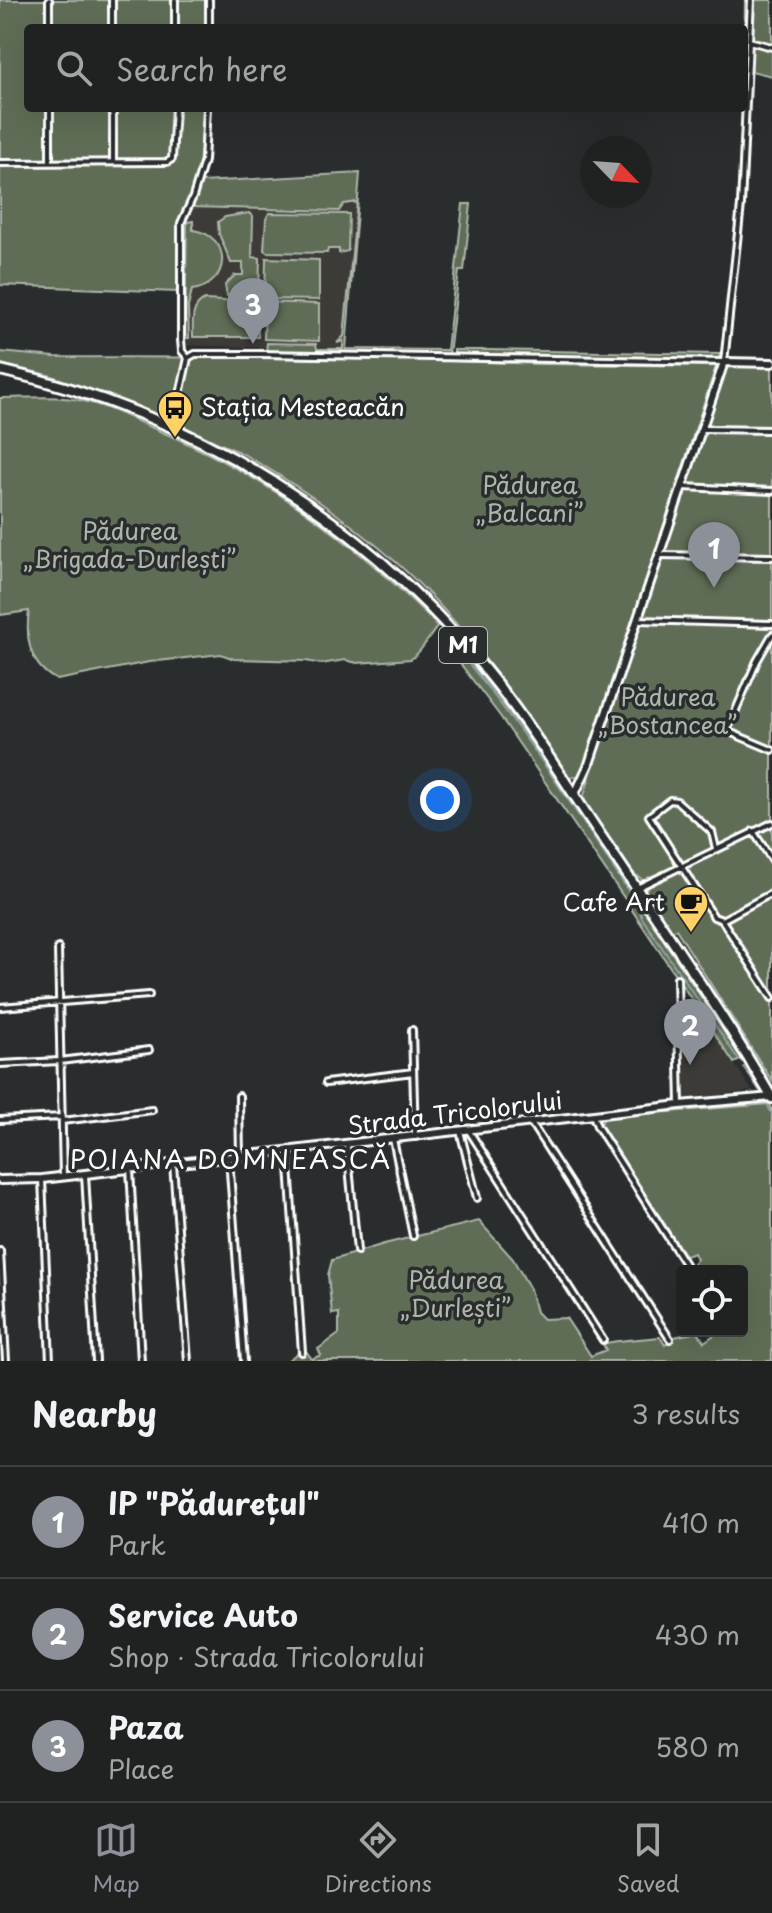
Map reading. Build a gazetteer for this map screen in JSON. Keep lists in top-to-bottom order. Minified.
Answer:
{"streets":{"highway":["M1"],"street":["Strada Tricolorului"]},"crossings":[["M1","Strada Tricolorului"]],"districts":["POIANA DOMNEASCĂ"],"parks":["Pădurea „Balcani”","Pădurea „Brigada-Durlești”","Pădurea „Bostancea”","Pădurea „Durlești”"],"places":{"bus stop":["Stația Mesteacăn"],"cafe":["Cafe Art"]},"north":"bottom right","page":{"search":"Search here","pins":["3","1","2"],"heading":["Nearby","3 results"],"list":[{"mark":"1","name":"IP \"Pădurețul\"","note":"Park","value":"410 m"},{"mark":"2","name":"Service Auto","note":"Shop · Strada Tricolorului","value":"430 m"},{"mark":"3","name":"Paza","note":"Place","value":"580 m"}],"nav":["Map","Directions","Saved"]}}
